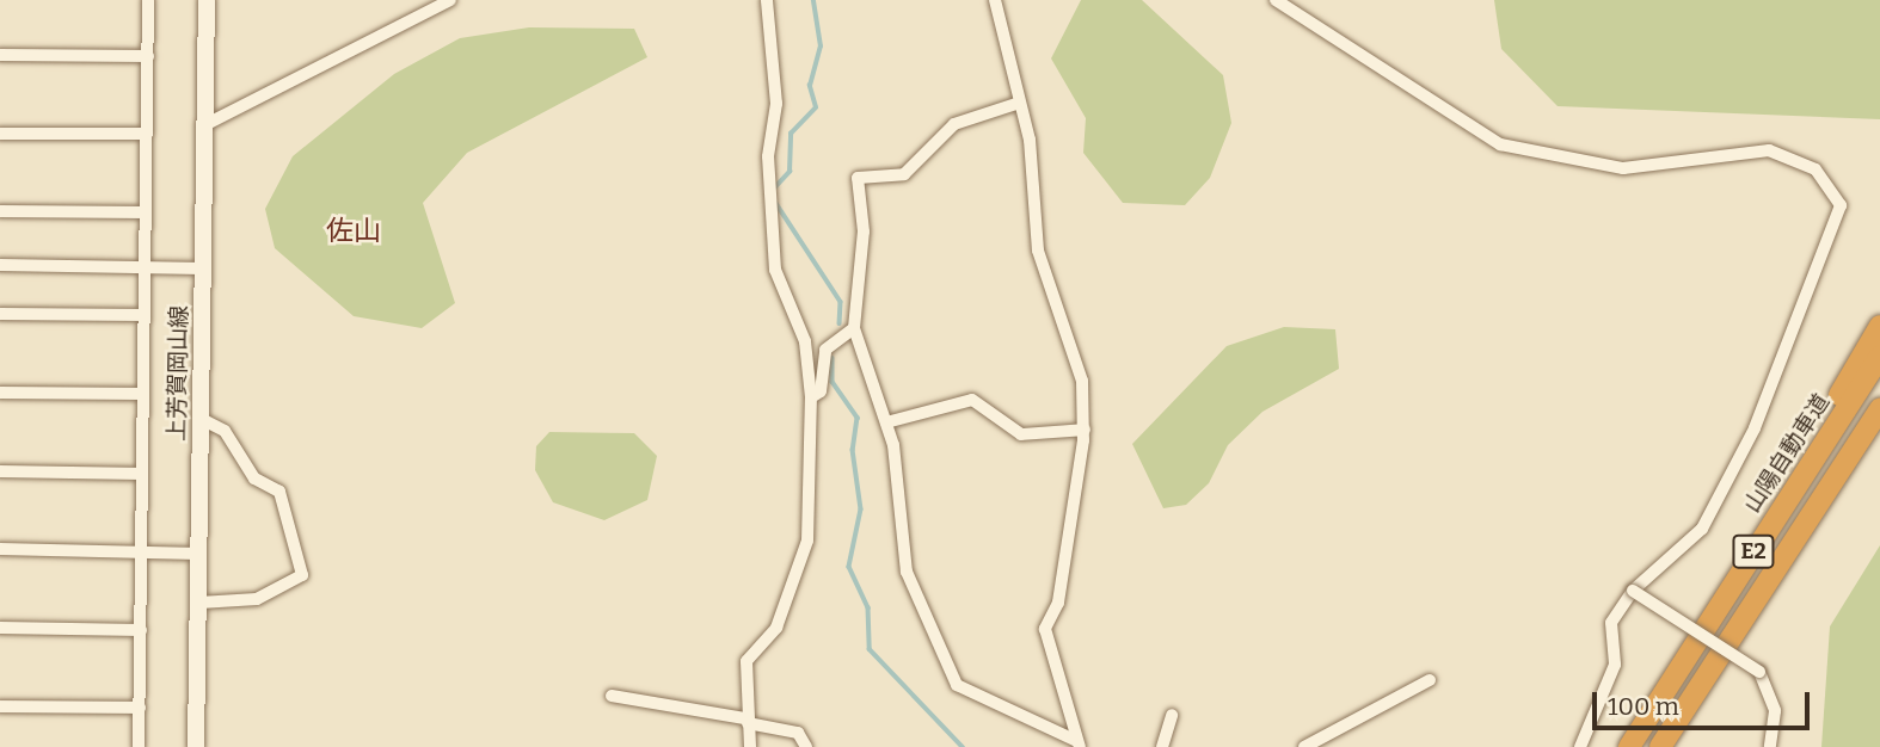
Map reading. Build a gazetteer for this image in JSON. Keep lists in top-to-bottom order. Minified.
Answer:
{"streets":{"highway":["山陽自動車道","E2"],"main road":["上芳賀岡山線"]},"districts":["佐山"],"scale_bar":"100 m"}
